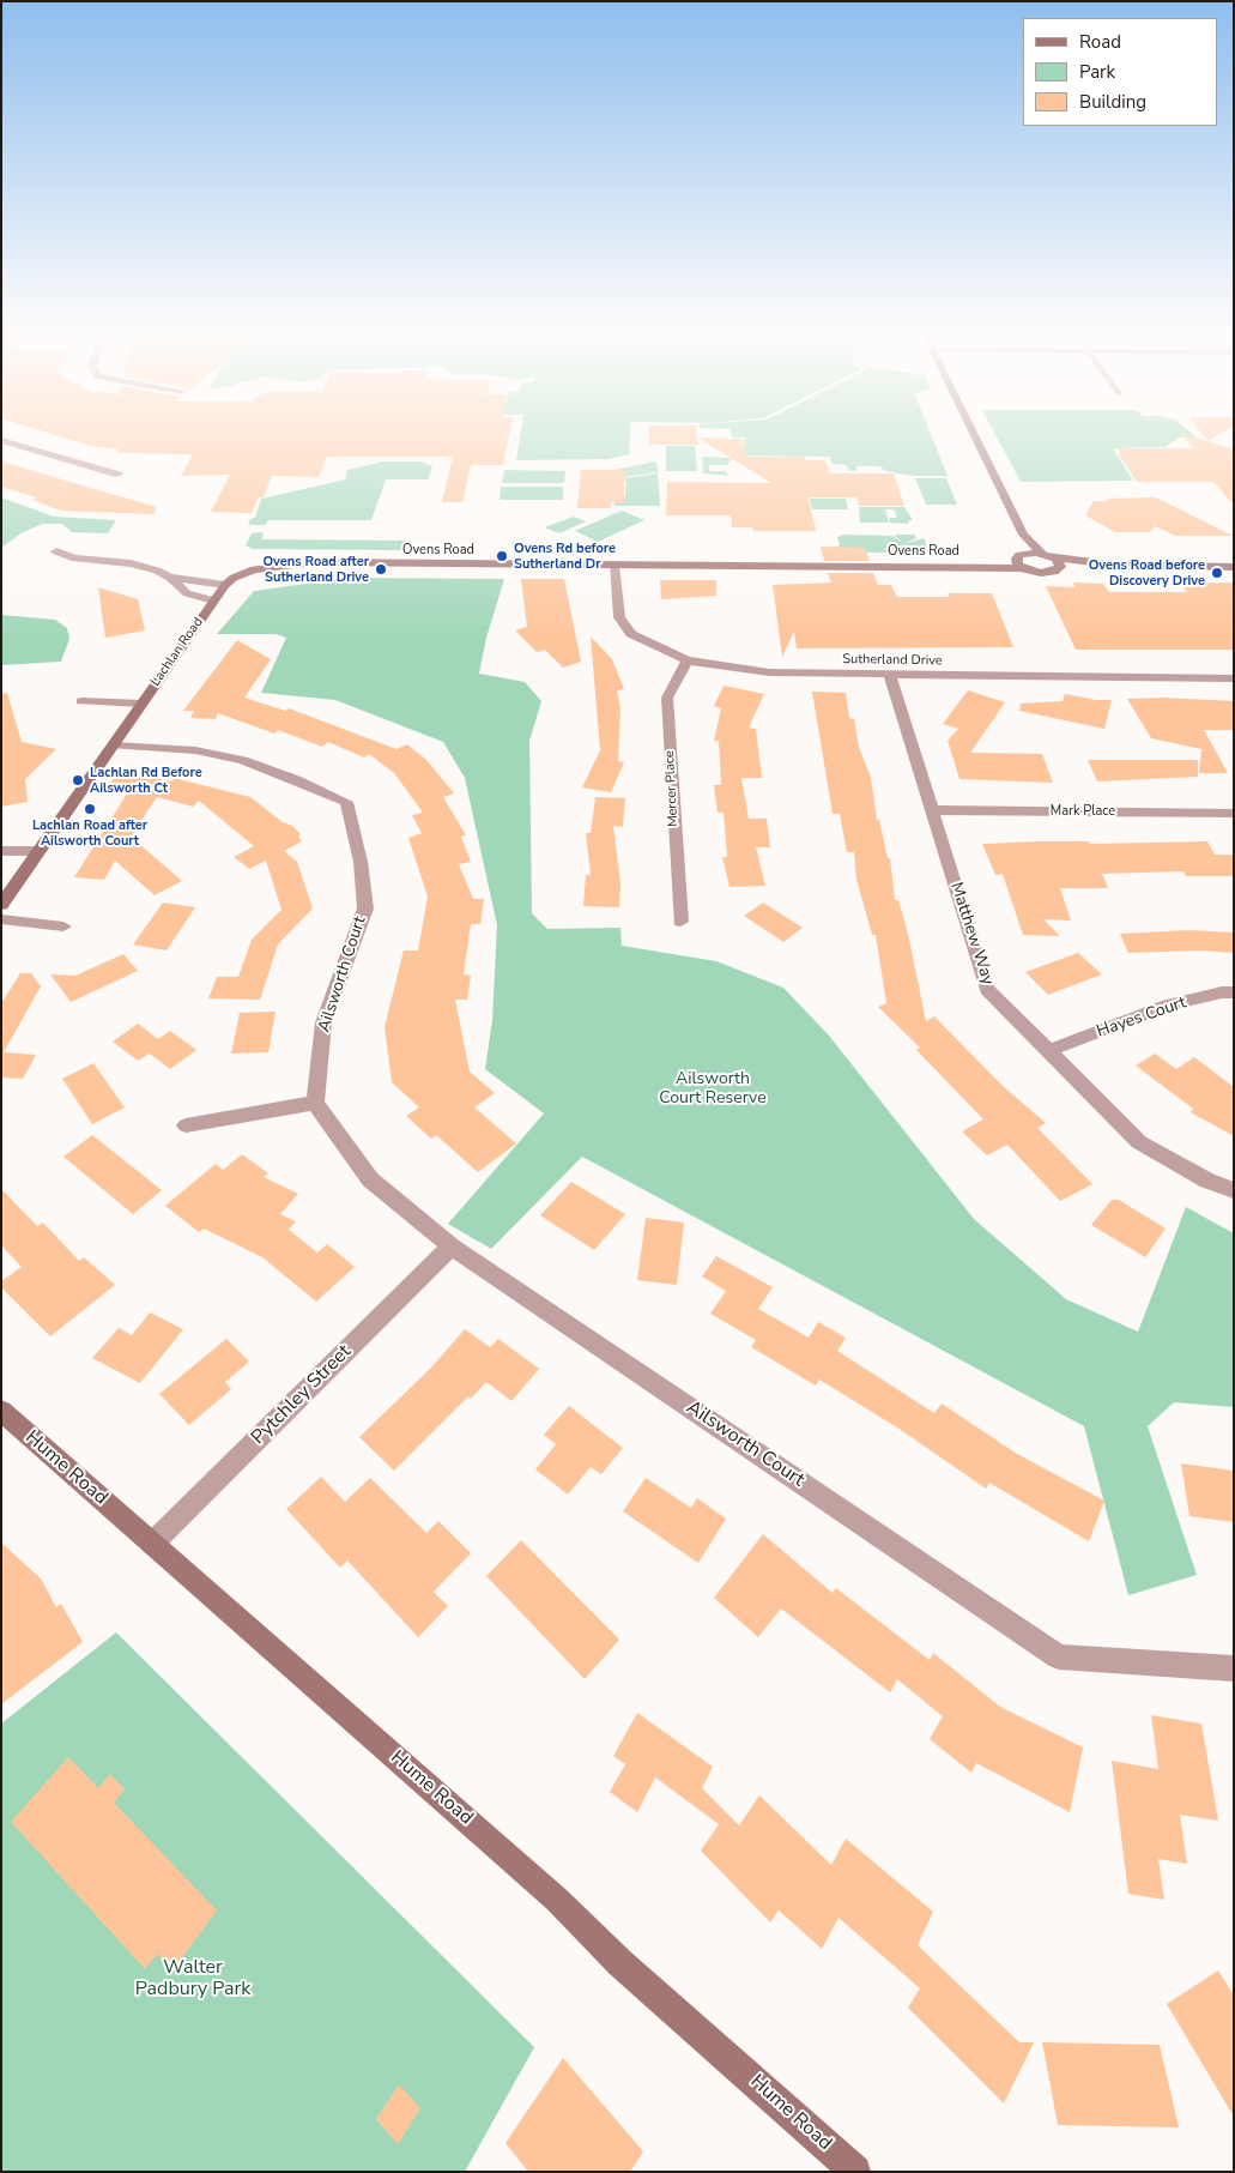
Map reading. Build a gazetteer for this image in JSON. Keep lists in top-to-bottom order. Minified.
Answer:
{"streets":{"street":["Ovens Road","Lachlan Road","Sutherland Drive","Mercer Place","Mark Place","Matthew Way","Ailsworth Court","Hayes Court","Pytchley Street","Hume Road"]},"crossings":[["Ovens Road","Lachlan Road"],["Ovens Road","Sutherland Drive"],["Lachlan Road","Ailsworth Court"],["Sutherland Drive","Mercer Place"],["Sutherland Drive","Matthew Way"],["Mark Place","Matthew Way"],["Matthew Way","Hayes Court"],["Ailsworth Court","Pytchley Street"],["Pytchley Street","Hume Road"]],"parks":["Ailsworth Court Reserve","Walter Padbury Park"],"places":["Ovens Rd before Sutherland Dr","Ovens Road after Sutherland Drive","Ovens Road before Discovery Drive","Lachlan Rd Before Ailsworth Ct","Lachlan Road after Ailsworth Court"],"legend":["Road","Park","Building"]}
